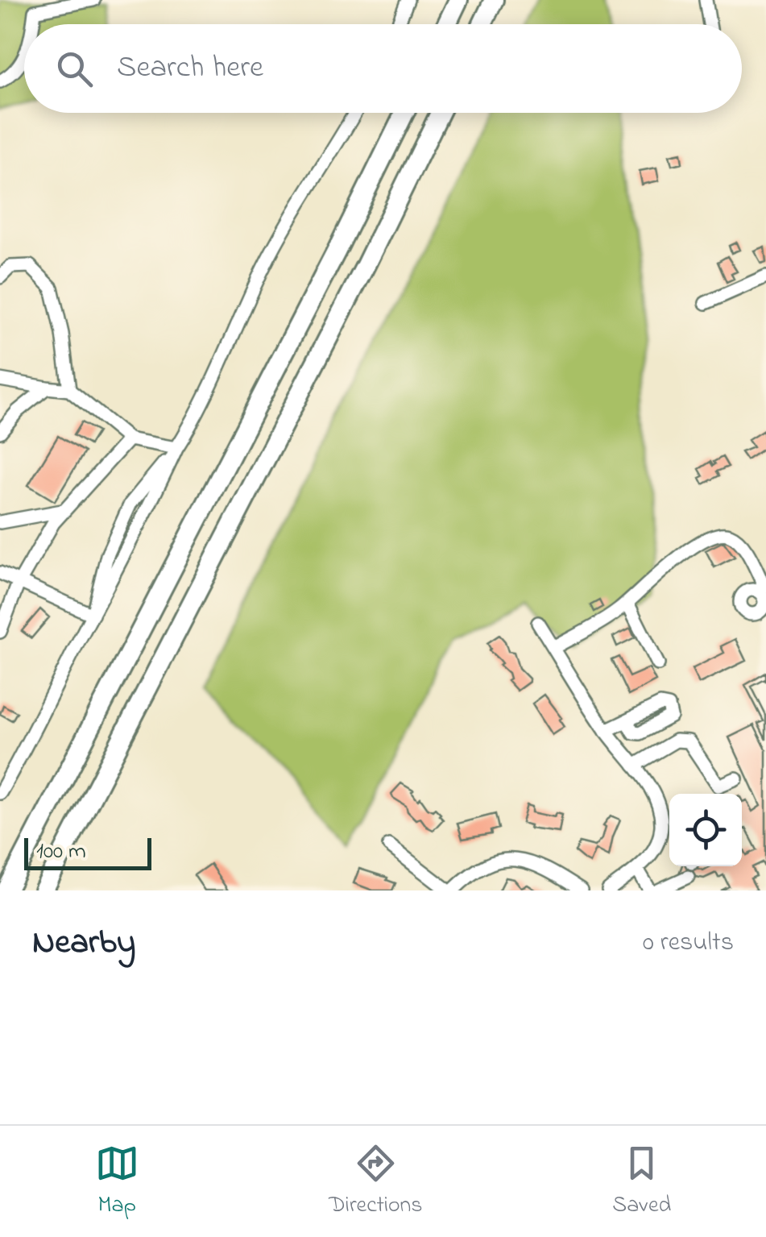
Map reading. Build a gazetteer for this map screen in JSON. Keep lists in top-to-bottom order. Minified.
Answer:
{"scale_bar":"100 m","page":{"search":"Search here","scale":"100 m","heading":["Nearby","0 results"],"nav":["Map","Directions","Saved"]}}
